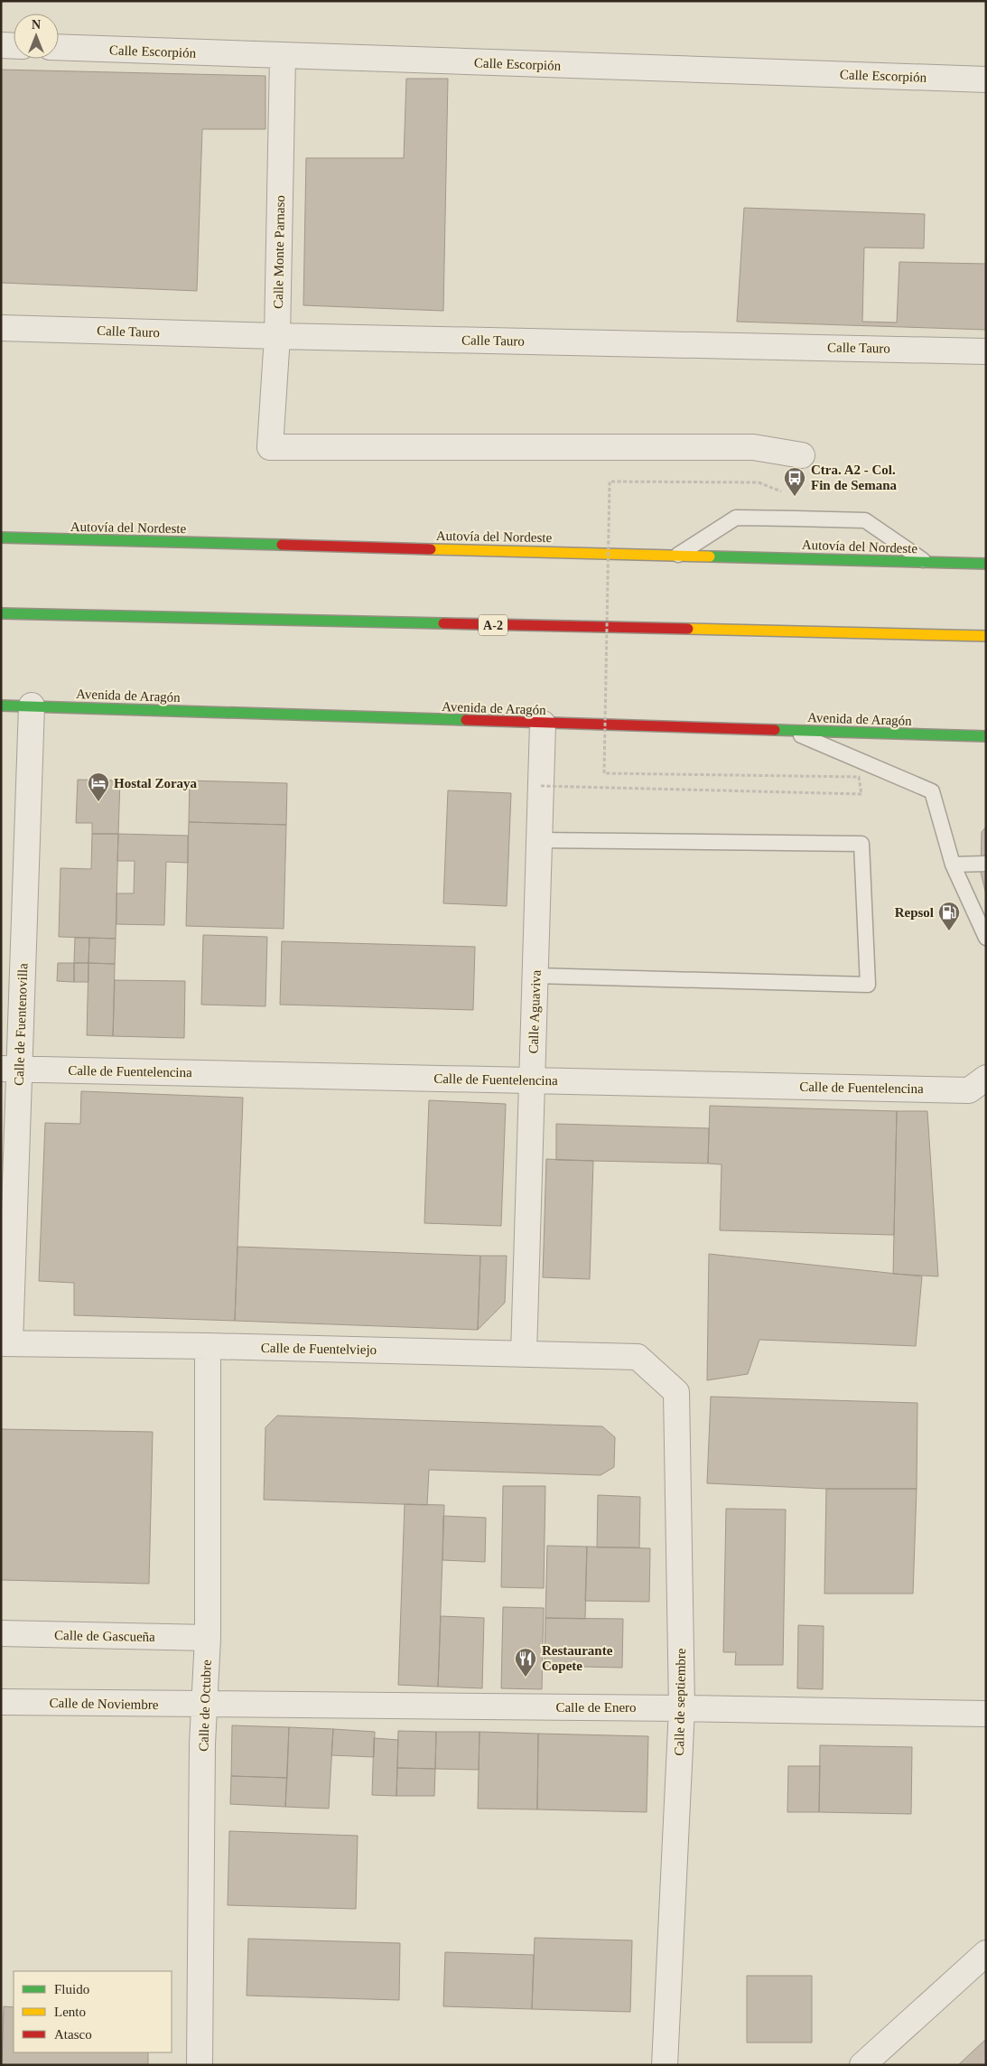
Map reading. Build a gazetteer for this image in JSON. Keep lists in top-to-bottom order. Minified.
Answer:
{"streets":{"main road":["Autovía del Nordeste","A-2","Avenida de Aragón"],"street":["Calle Escorpión","Calle Monte Parnaso","Calle Tauro","Calle Aguaviva","Calle de Fuentenovilla","Calle de Fuentelencina","Calle de Fuentelviejo","Calle de Gascueña","Calle de septiembre","Calle de Noviembre","Calle de Octubre","Calle de Enero"]},"crossings":[["Calle Escorpión","Calle Monte Parnaso"],["Calle Monte Parnaso","Calle Tauro"],["Avenida de Aragón","Calle Aguaviva"],["Avenida de Aragón","Calle de Fuentenovilla"],["Calle Aguaviva","Calle de Fuentelencina"],["Calle Aguaviva","Calle de Fuentelviejo"],["Calle de Fuentenovilla","Calle de Fuentelencina"],["Calle de Fuentenovilla","Calle de Fuentelviejo"],["Calle de Fuentelviejo","Calle de septiembre"],["Calle de Fuentelviejo","Calle de Octubre"],["Calle de Gascueña","Calle de Octubre"],["Calle de septiembre","Calle de Enero"],["Calle de Noviembre","Calle de Octubre"],["Calle de Noviembre","Calle de Enero"],["Calle de Octubre","Calle de Enero"]],"places":{"bus stop":["Ctra. A2 - Col. Fin de Semana"],"hotel":["Hostal Zoraya"],"fuel station":["Repsol"],"restaurant":["Restaurante Copete"]},"legend":["Fluido","Lento","Atasco"],"north":"top"}
